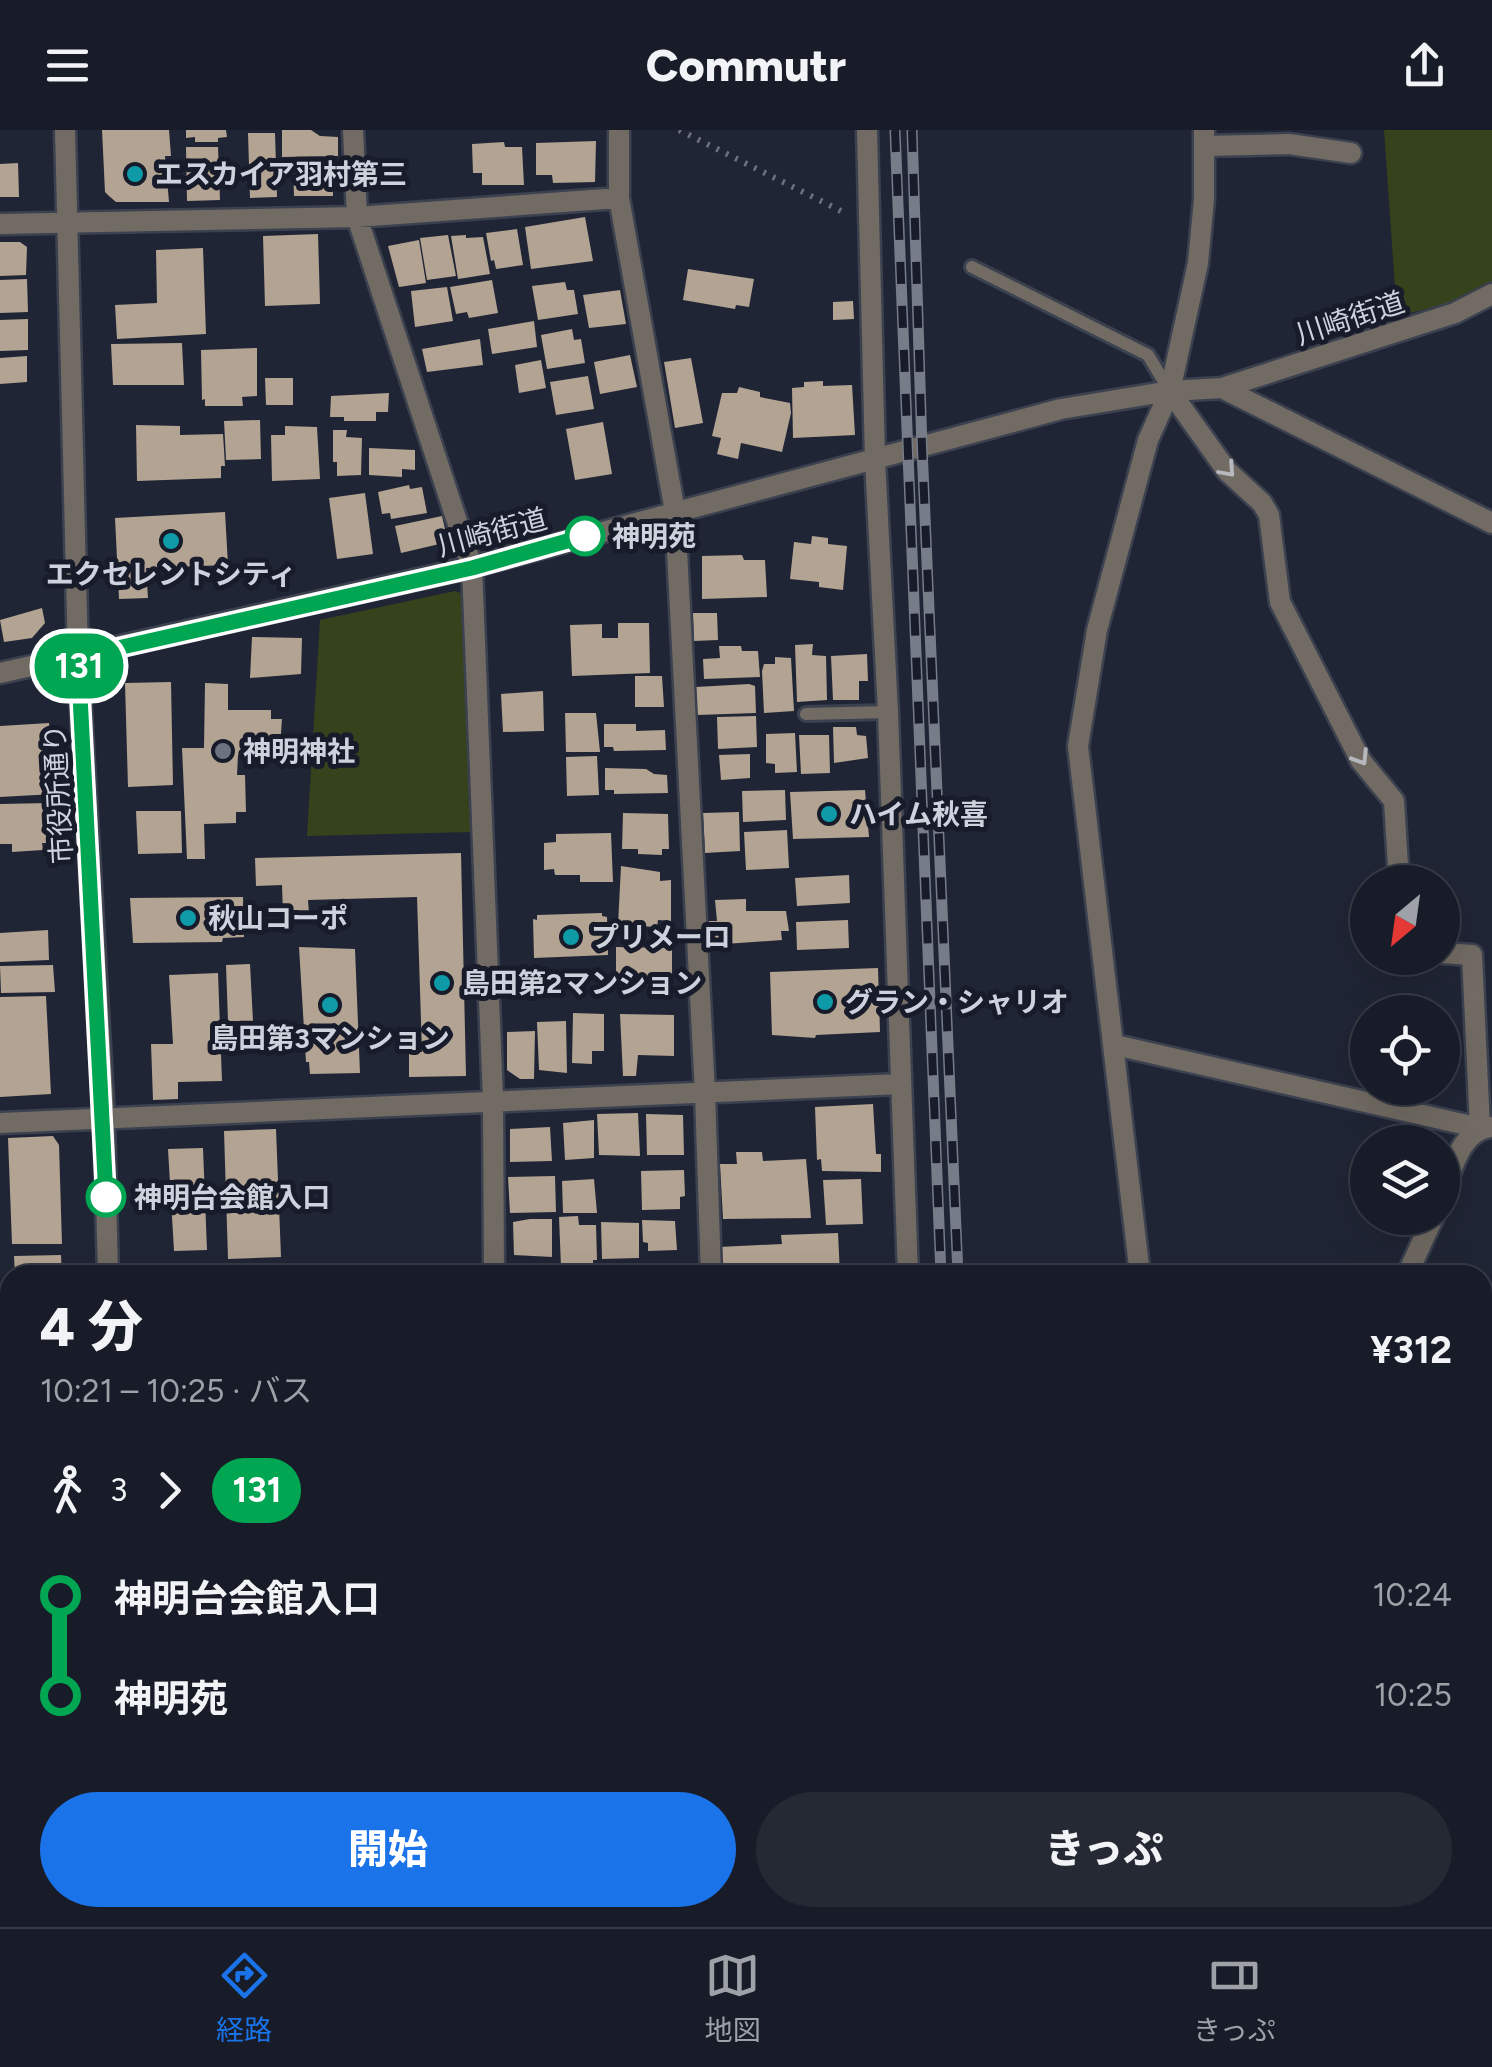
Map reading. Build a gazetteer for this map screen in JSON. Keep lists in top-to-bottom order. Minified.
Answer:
{"streets":{"street":["川崎街道","市役所通り"]},"crossings":[["川崎街道","市役所通り"]],"places":["エスカイア羽村第三","神明苑","エクセレントシティ","神明神社","ハイム秋喜","秋山コーポ","プリメーロ","島田第2マンション","グラン・シャリオ","島田第3マンション","神明台会館入口"],"lines":["bus line 131"],"north":"bottom left","page":{"header":"Commutr","on_map":"131","heading":["4 分","10:21 – 10:25 · バス","¥312"],"legs":["3","131"],"list":[{"name":"神明台会館入口","value":"10:24"},{"name":"神明苑","value":"10:25"}],"buttons":["開始","きっぷ"],"tabs":["経路","地図","きっぷ"]}}
